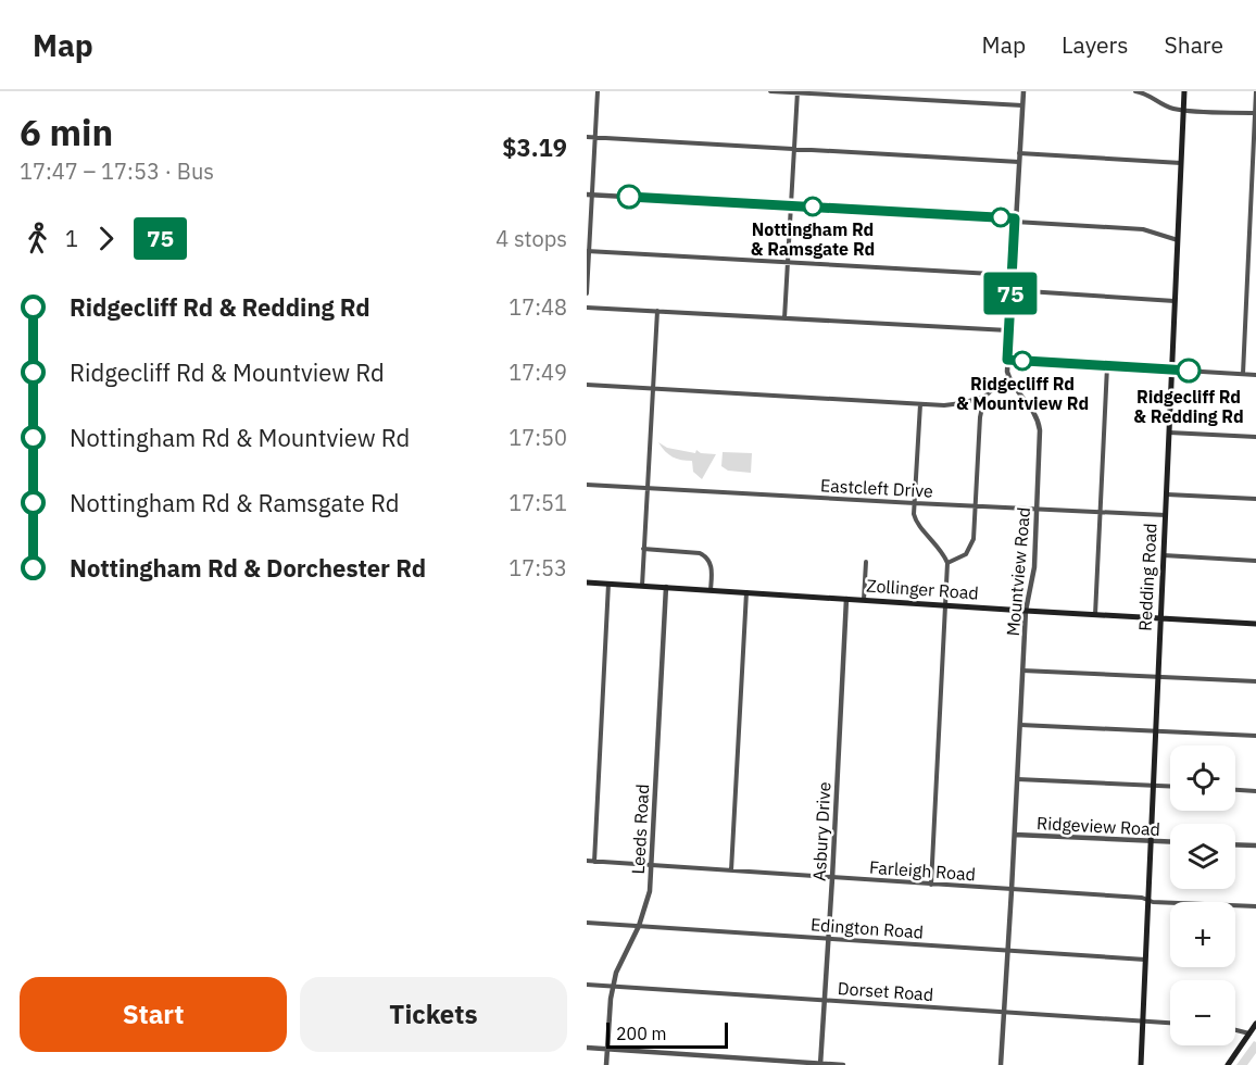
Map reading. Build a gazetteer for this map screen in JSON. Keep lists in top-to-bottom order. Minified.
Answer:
{"streets":{"main road":["Redding Road","Zollinger Road"],"street":["Eastcleft Drive","Mountview Road","Ridgeview Road","Leeds Road","Asbury Drive","Farleigh Road","Edington Road","Dorset Road"]},"crossings":[["Eastcleft Drive","Mountview Road"],["Eastcleft Drive","Redding Road"],["Mountview Road","Zollinger Road"],["Mountview Road","Ridgeview Road"],["Mountview Road","Farleigh Road"],["Mountview Road","Edington Road"],["Mountview Road","Dorset Road"],["Redding Road","Zollinger Road"],["Redding Road","Ridgeview Road"],["Redding Road","Farleigh Road"],["Redding Road","Edington Road"],["Redding Road","Dorset Road"],["Zollinger Road","Leeds Road"],["Zollinger Road","Asbury Drive"],["Leeds Road","Farleigh Road"],["Leeds Road","Edington Road"],["Leeds Road","Dorset Road"],["Asbury Drive","Farleigh Road"],["Asbury Drive","Edington Road"],["Asbury Drive","Dorset Road"]],"places":["Nottingham Rd & Ramsgate Rd","Ridgecliff Rd & Mountview Rd","Ridgecliff Rd & Redding Rd"],"lines":["bus line 75"],"scale_bar":"200 m","page":{"header":"Map","nav":["Map","Layers","Share"],"heading":["6 min","17:47 – 17:53 · Bus","$3.19"],"on_map":"75","legs":["1","75","4 stops"],"list":[{"name":"Ridgecliff Rd & Redding Rd","value":"17:48"},{"name":"Ridgecliff Rd & Mountview Rd","value":"17:49"},{"name":"Nottingham Rd & Mountview Rd","value":"17:50"},{"name":"Nottingham Rd & Ramsgate Rd","value":"17:51"},{"name":"Nottingham Rd & Dorchester Rd","value":"17:53"}],"map_buttons":["+","−"],"buttons":["Start","Tickets"],"scale":"200 m"}}
